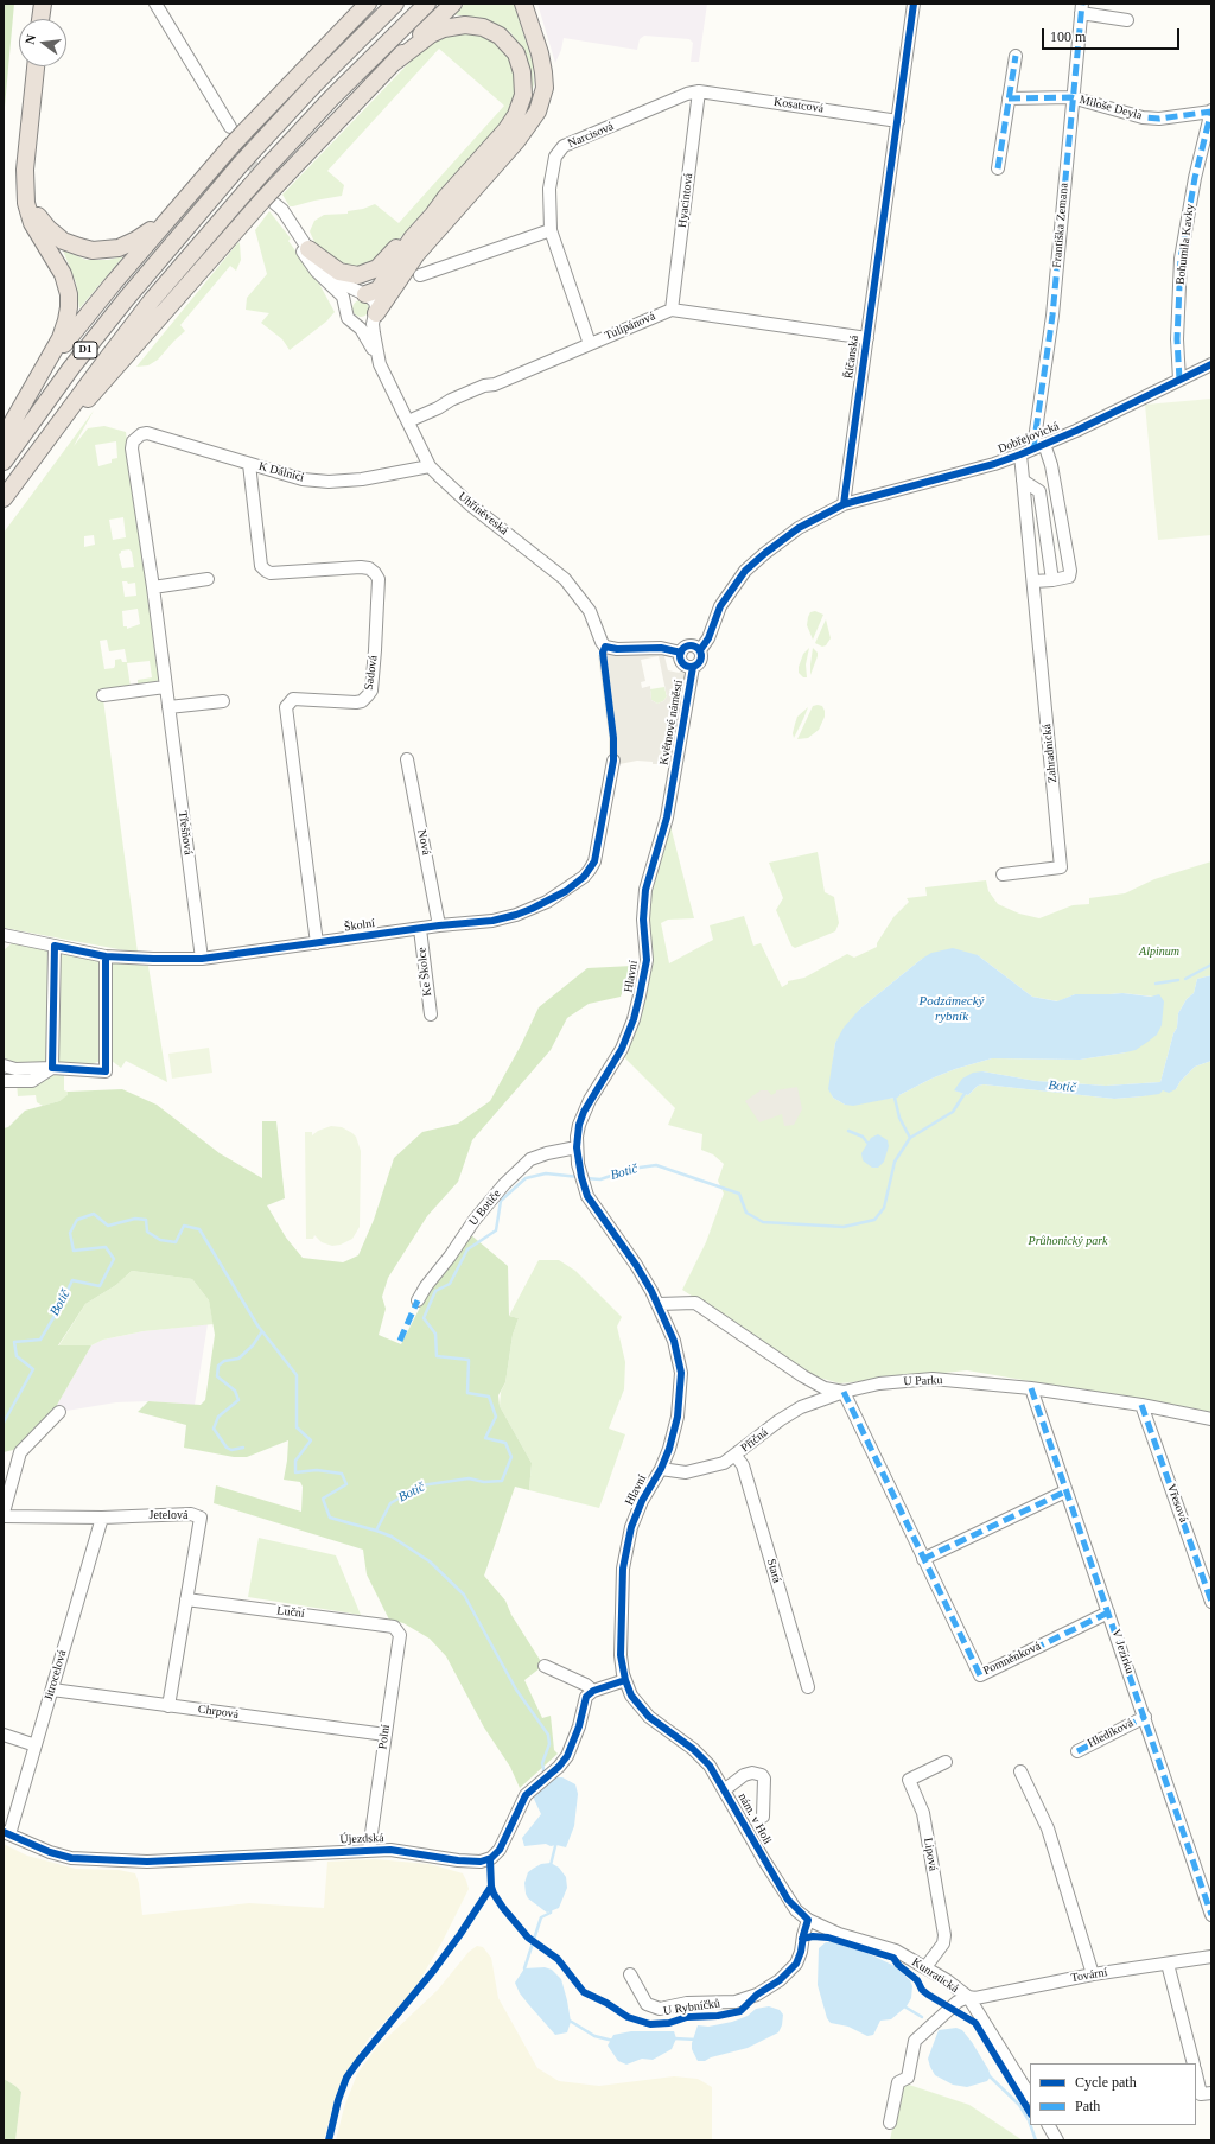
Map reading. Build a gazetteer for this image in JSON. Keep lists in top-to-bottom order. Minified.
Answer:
{"streets":{"highway":["D1"],"street":["Kosatcová","Miloše Deyla","Narcisová","Hyacintová","Františka Zemana","Bohumila Kavky","Tulipánová","Říčanská","Dobřejovická","K Dálnici","Uhříněveská","Sadová","Květnové náměstí","Zahradnická","Třešňová","Nová","Školní","Ke Školce","Hlavní","U Botiče","U Parku","Příčná","Vřesová","Jetelová","Stará","Luční","V Jezírku","Pomněnková","Jitrocelová","Chrpová","Hledíková","Polní","nám. v Holi","Újezdská","Lipová","Kunratická","Tovární","U Rybníčků"]},"crossings":[["Kosatcová","Narcisová"],["Kosatcová","Hyacintová"],["Kosatcová","Říčanská"],["Miloše Deyla","Františka Zemana"],["Miloše Deyla","Bohumila Kavky"],["Narcisová","Hyacintová"],["Narcisová","Tulipánová"],["Hyacintová","Tulipánová"],["Františka Zemana","Dobřejovická"],["Bohumila Kavky","Dobřejovická"],["Tulipánová","Říčanská"],["Tulipánová","Uhříněveská"],["Říčanská","Dobřejovická"],["Dobřejovická","Zahradnická"],["K Dálnici","Uhříněveská"],["K Dálnici","Sadová"],["K Dálnici","Třešňová"],["Uhříněveská","Květnové náměstí"],["Sadová","Školní"],["Květnové náměstí","Hlavní"],["Třešňová","Školní"],["Nová","Školní"],["Školní","Ke Školce"],["Hlavní","U Botiče"],["Hlavní","U Parku"],["Hlavní","Příčná"],["Hlavní","nám. v Holi"],["U Parku","Příčná"],["U Parku","Vřesová"],["U Parku","V Jezírku"],["U Parku","Pomněnková"],["Příčná","Stará"],["Příčná","Pomněnková"],["Jetelová","Luční"],["Jetelová","Jitrocelová"],["Jetelová","Chrpová"],["Luční","Polní"],["V Jezírku","Pomněnková"],["V Jezírku","Hledíková"],["Jitrocelová","Chrpová"],["Jitrocelová","Újezdská"],["Chrpová","Polní"],["Polní","Újezdská"],["nám. v Holi","Kunratická"],["Lipová","Kunratická"],["Kunratická","Tovární"],["Kunratická","U Rybníčků"]],"water":["Podzámecký rybník","Botič"],"parks":["Alpinum","Průhonický park"],"legend":["Cycle path","Path"],"scale_bar":"100 m","north":"left"}
